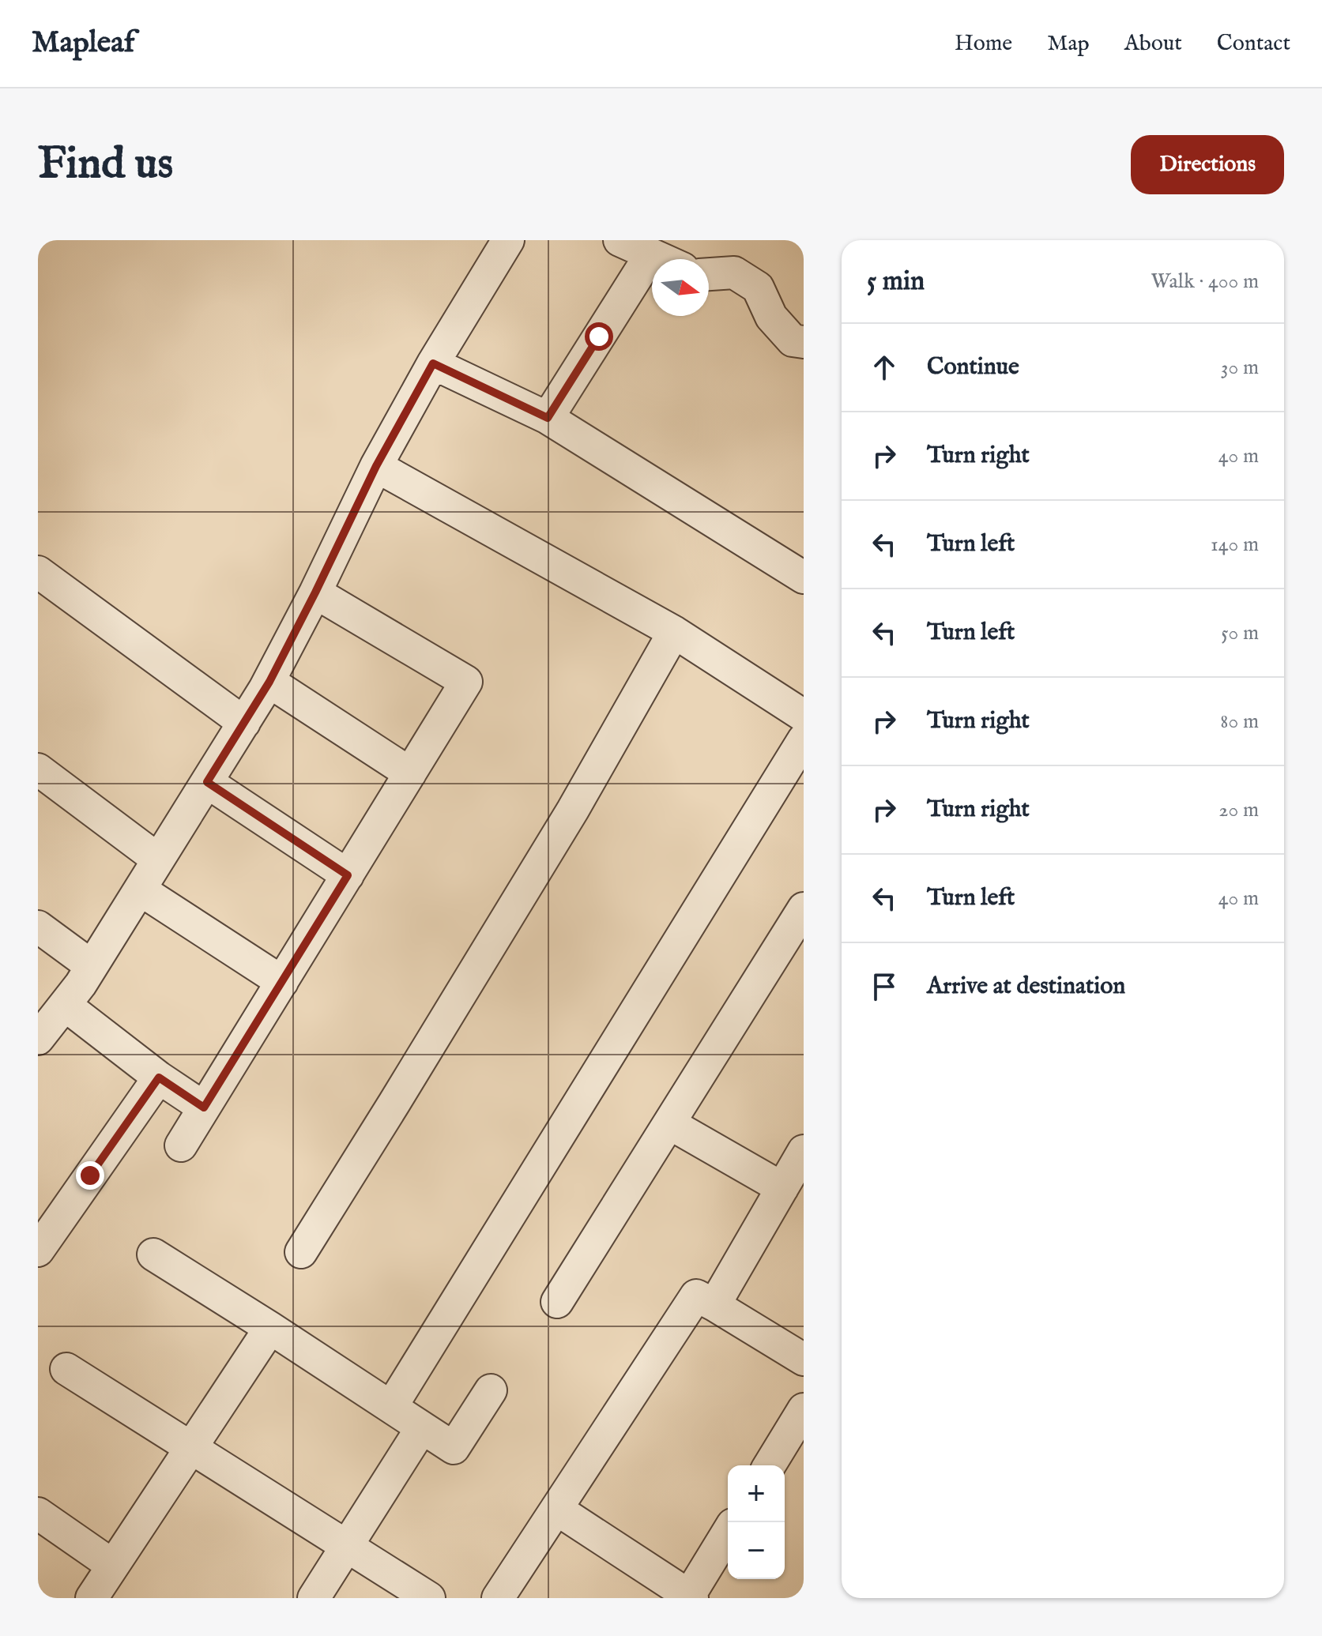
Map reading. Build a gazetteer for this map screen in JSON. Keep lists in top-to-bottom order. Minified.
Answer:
{"north":"right","page":{"header":"Mapleaf","nav":["Home","Map","About","Contact"],"buttons":"Directions","title":"Find us","heading":["5 min","Walk · 400 m"],"list":[["Continue","30 m"],["Turn right","40 m"],["Turn left","140 m"],["Turn left","50 m"],["Turn right","80 m"],["Turn right","20 m"],["Turn left","40 m"],"Arrive at destination"],"map_buttons":["+","−"]}}
